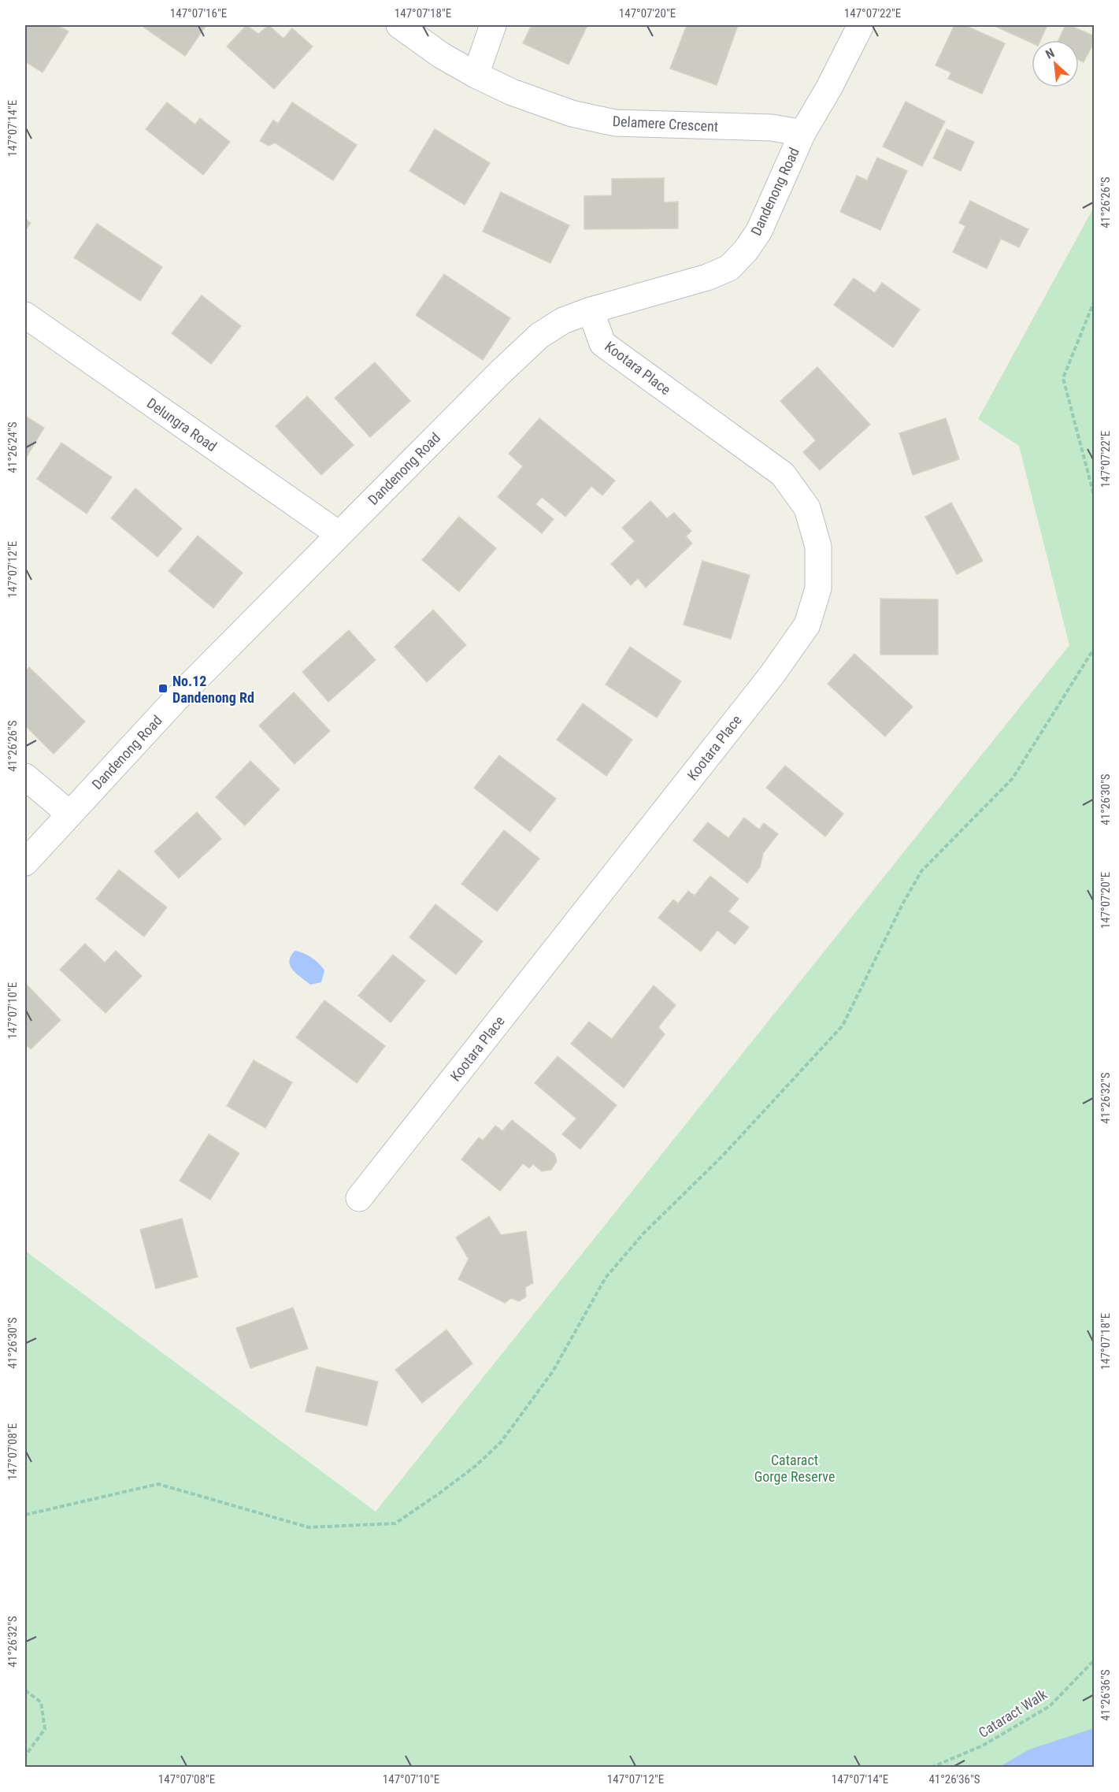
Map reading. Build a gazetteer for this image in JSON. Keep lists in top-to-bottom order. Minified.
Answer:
{"streets":{"street":["Delamere Crescent","Dandenong Road","Kootara Place","Delungra Road"],"path":["Cataract Walk"]},"crossings":[["Delamere Crescent","Dandenong Road"],["Dandenong Road","Kootara Place"],["Dandenong Road","Delungra Road"]],"parks":["Cataract Gorge Reserve"],"places":{"transit":["No.12 Dandenong Rd"]},"north":"top left","coordinates":["147°07'16\"E","147°07'18\"E","147°07'20\"E","147°07'22\"E","147°07'14\"E","41°26'26\"S","41°26'24\"S","147°07'12\"E","41°26'30\"S","147°07'10\"E","41°26'32\"S","147°07'08\"E","41°26'36\"S"]}
